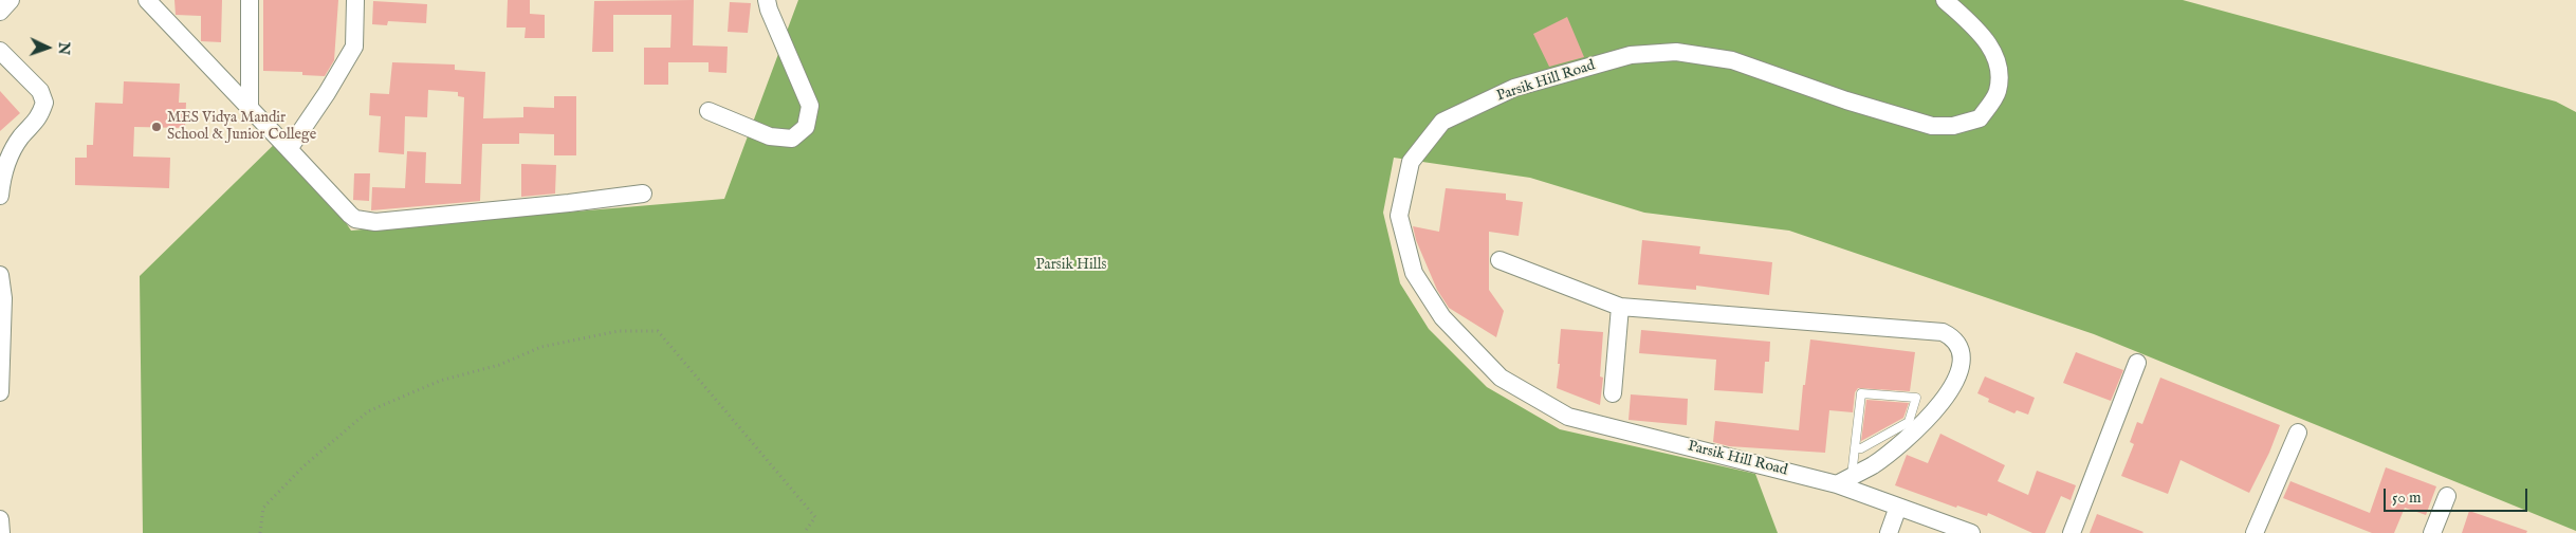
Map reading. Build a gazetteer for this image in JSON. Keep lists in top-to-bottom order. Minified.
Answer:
{"streets":{"street":["Parsik Hill Road"]},"parks":["Parsik Hills"],"places":["MES Vidya Mandir School & Junior College"],"scale_bar":"50 m","north":"right"}
